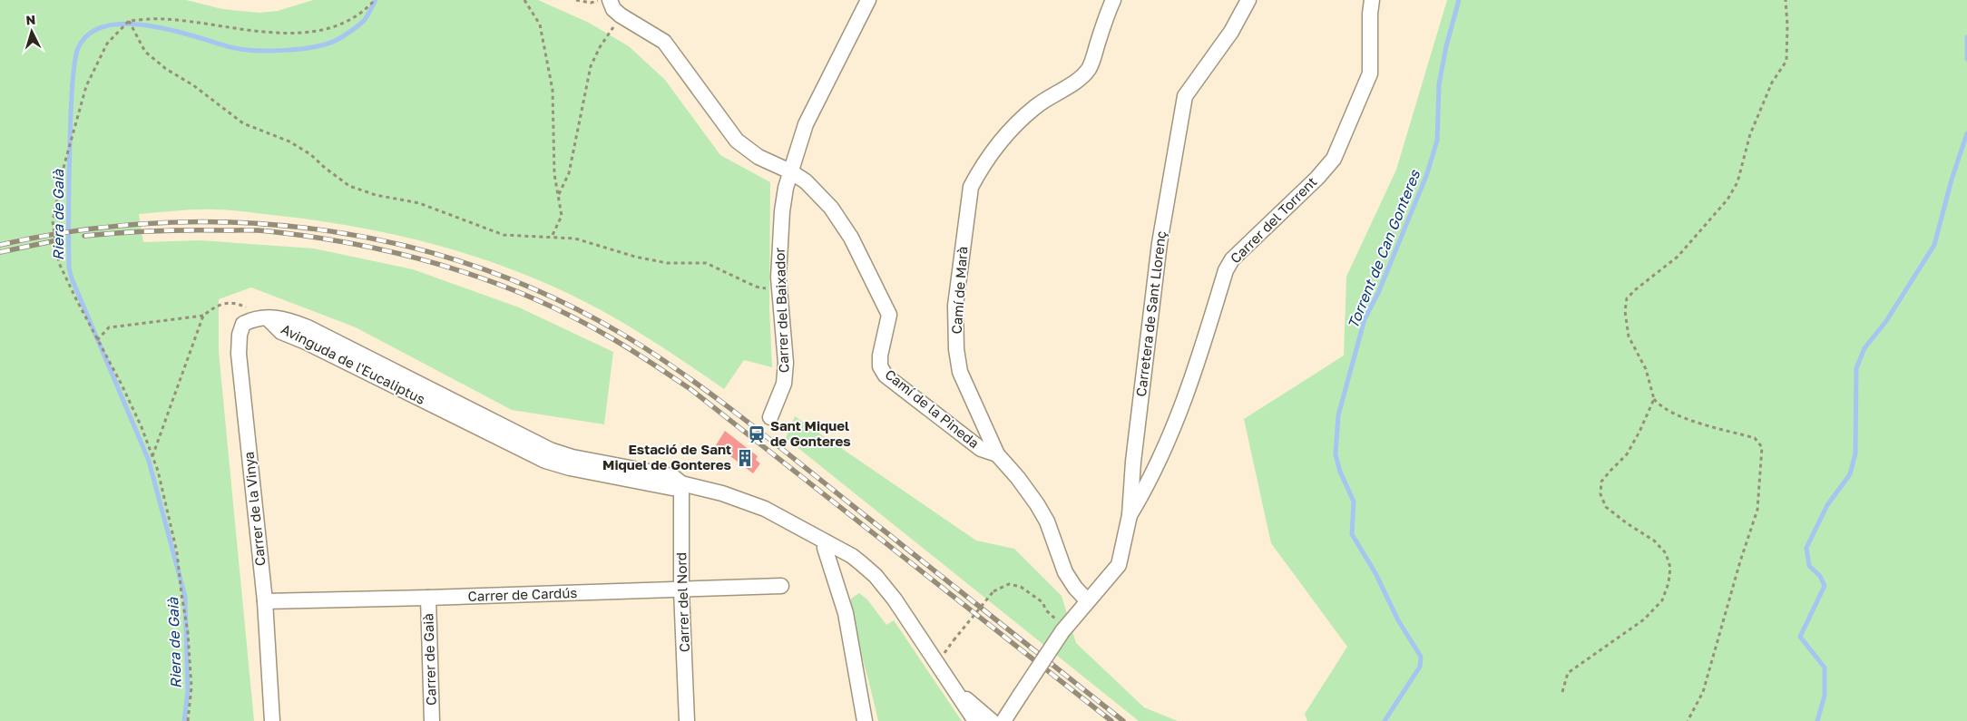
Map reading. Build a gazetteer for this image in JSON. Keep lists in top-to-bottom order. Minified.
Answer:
{"streets":{"street":["Carrer del Torrent","Camí de Marà","Carrer del Baixador","Carretera de Sant Llorenç","Avinguda de l'Eucaliptus","Camí de la Pineda","Carrer de la Vinya","Carrer de Cardús","Carrer del Nord","Carrer de Gaià"]},"crossings":[["Carrer del Torrent","Carretera de Sant Llorenç"],["Camí de Marà","Carretera de Sant Llorenç"],["Camí de Marà","Camí de la Pineda"],["Carrer del Baixador","Camí de la Pineda"],["Avinguda de l'Eucaliptus","Carrer de la Vinya"],["Avinguda de l'Eucaliptus","Carrer del Nord"],["Carrer de la Vinya","Carrer de Cardús"],["Carrer de Cardús","Carrer del Nord"],["Carrer de Cardús","Carrer de Gaià"]],"water":["Riera de Gaià","Torrent de Can Gonteres"],"places":{"station":["Sant Miquel de Gonteres"],"building":["Estació de Sant Miquel de Gonteres"]},"north":"top"}
